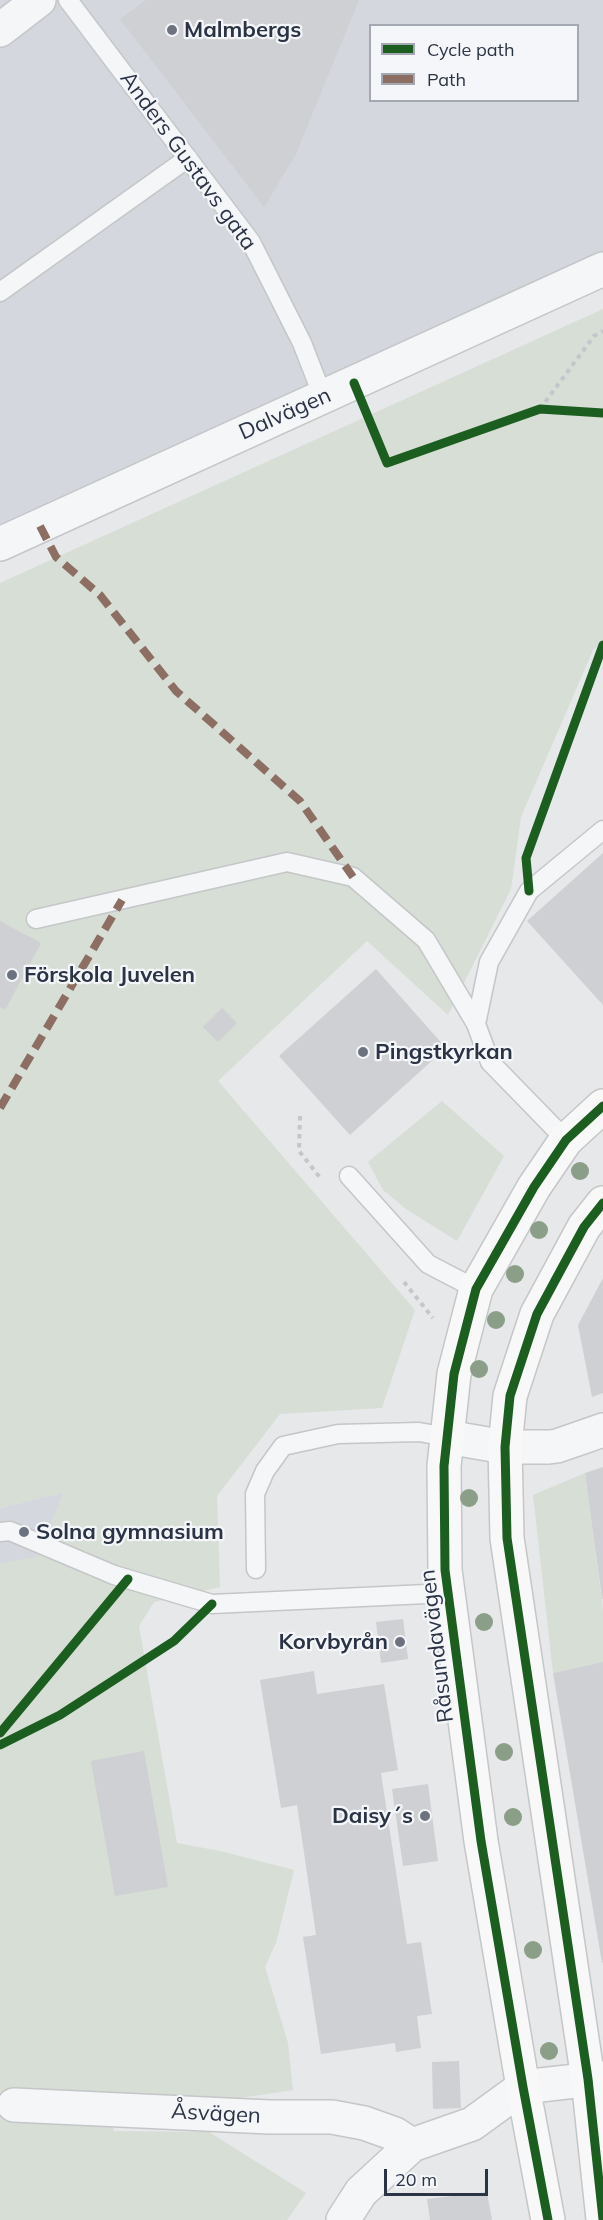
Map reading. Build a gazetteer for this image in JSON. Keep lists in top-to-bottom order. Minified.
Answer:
{"streets":{"street":["Dalvägen","Råsundavägen","Åsvägen"],"lane":["Anders Gustavs gata"]},"crossings":[["Anders Gustavs gata","Dalvägen"]],"places":["Malmbergs","Förskola Juvelen","Pingstkyrkan","Solna gymnasium","Korvbyrån","Daisy´s"],"legend":["Cycle path","Path"],"scale_bar":"20 m"}
